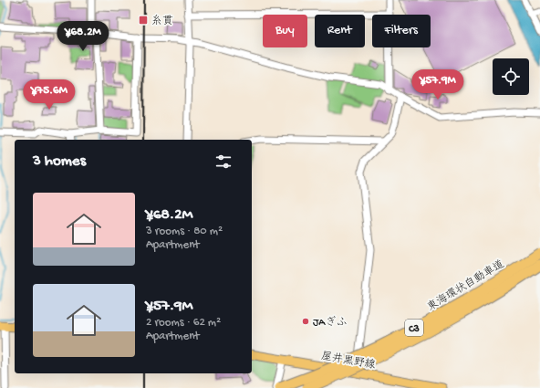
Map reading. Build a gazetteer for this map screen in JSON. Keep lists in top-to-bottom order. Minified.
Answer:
{"streets":{"highway":["東海環状自動車道","C3"],"main road":["屋井黒野線"]},"places":{"transit":["糸貫"],"other":["JAぎふ"]},"page":{"chip":["Buy","Rent","Filters"],"price":["¥68.2M","¥57.9M","¥75.6M"],"heading":"3 homes","list":[{"name":"¥68.2M","note":"3 rooms · 80 m² · Apartment"},{"name":"¥57.9M","note":"2 rooms · 62 m² · Apartment"}]}}
